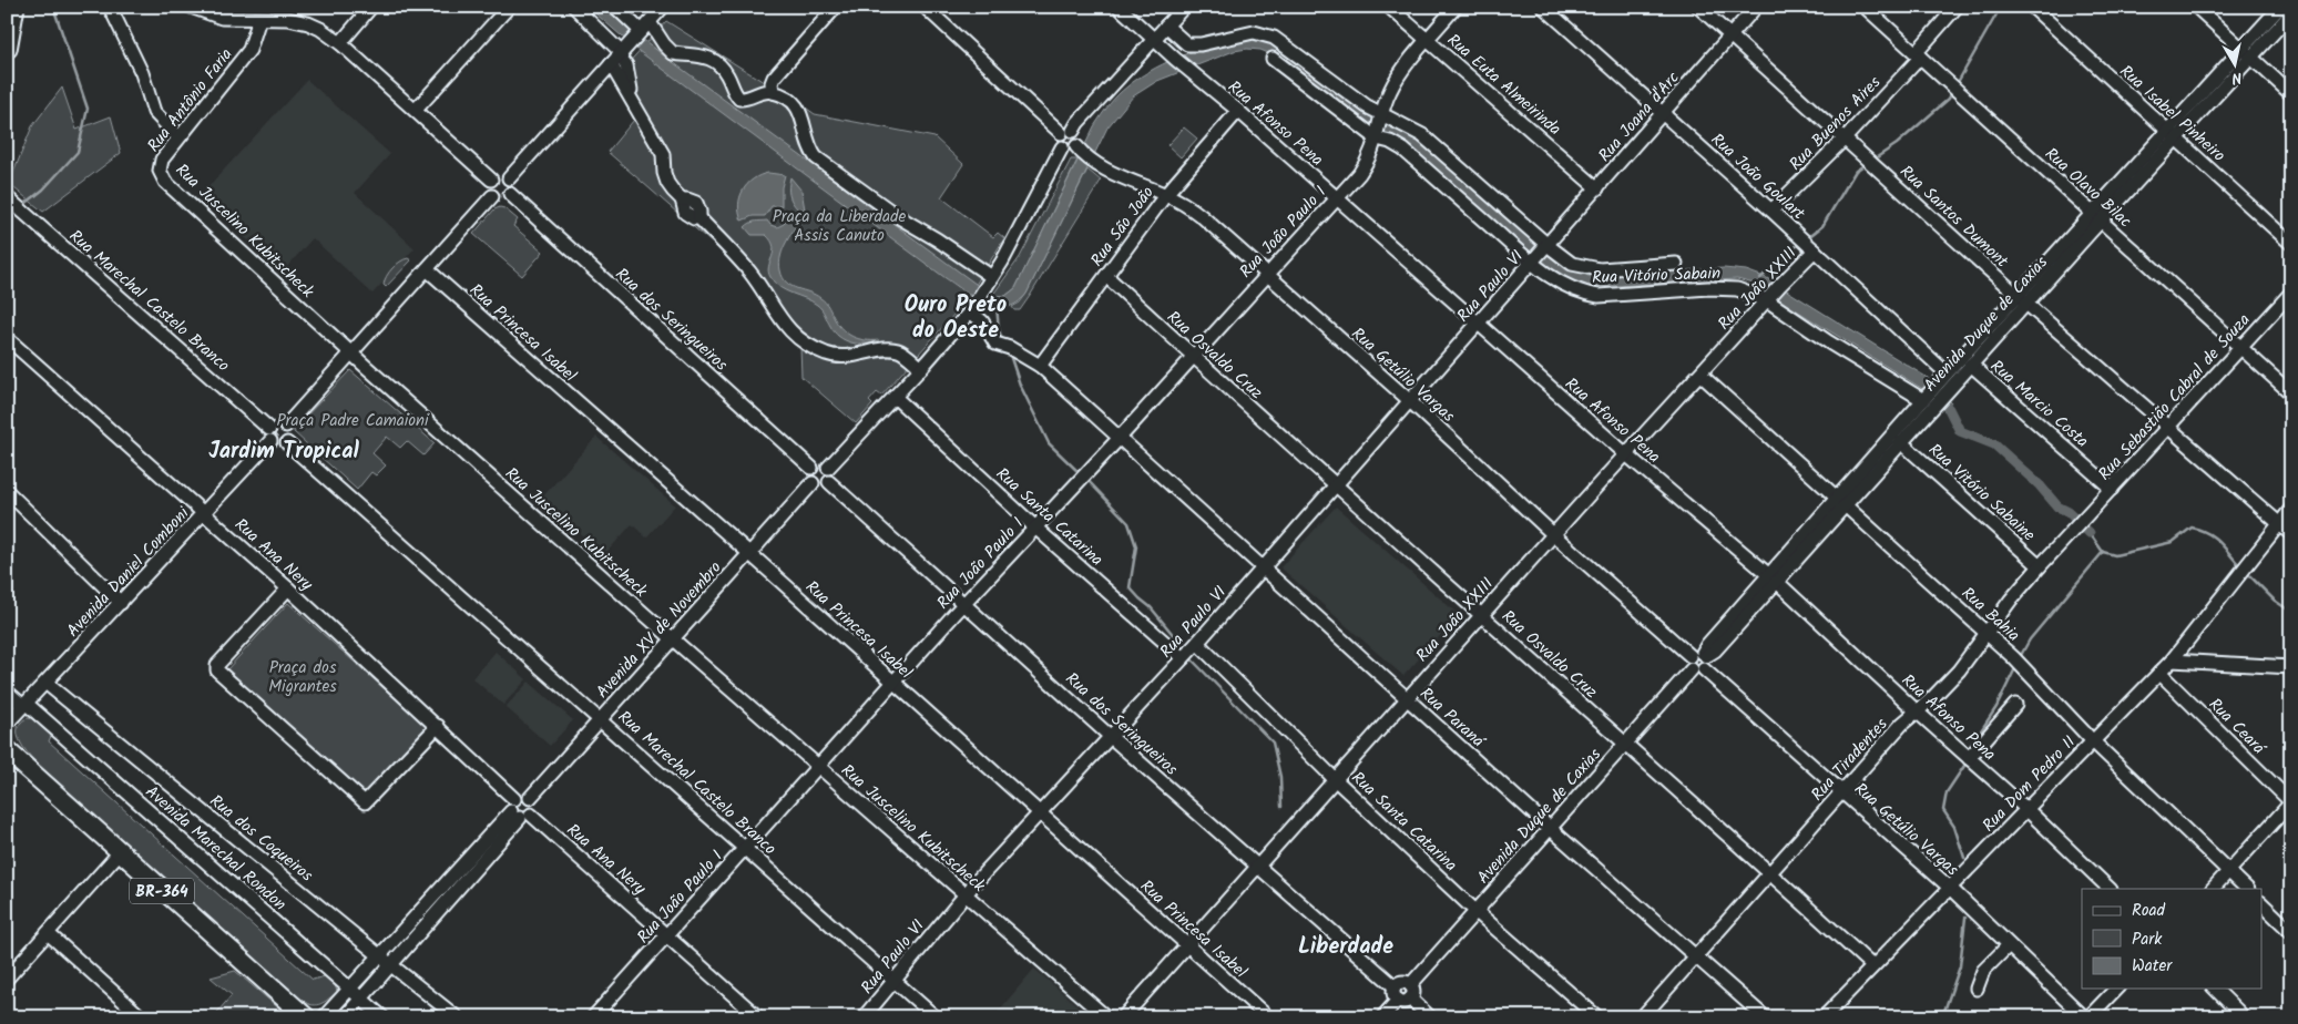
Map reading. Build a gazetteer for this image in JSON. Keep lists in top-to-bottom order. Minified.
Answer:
{"streets":{"highway":["BR-364"],"street":["Rua Euta Almeirinda","Rua Antônio Faria","Rua Isabel Pinheiro","Rua Joana d'Arc","Rua Afonso Pena","Rua Buenos Aires","Rua João Goulart","Rua Olavo Bilac","Rua Santos Dumont","Rua São João","Rua Juscelino Kubitscheck","Rua João Paulo I","Rua Vitório Sabain","Rua Paulo VI","Rua João XXIII","Rua Marechal Castelo Branco","Rua dos Seringueiros","Avenida Duque de Caxias","Rua Princesa Isabel","Rua Osvaldo Cruz","Rua Getúlio Vargas","Rua Sebastião Cabral de Souza","Rua Marcio Costa","Rua Vitório Sabaine","Rua Santa Catarina","Rua Ana Nery","Avenida Daniel Comboni","Rua Bahia","Avenida XV de Novembro","Rua Paraná","Rua Ceará","Rua Tiradentes","Rua Dom Pedro II","Rua dos Coqueiros","Avenida Marechal Rondon"]},"crossings":[["Rua Euta Almeirinda","Rua Joana d'Arc"],["Rua Euta Almeirinda","Rua João Paulo I"],["Rua Antônio Faria","Rua Juscelino Kubitscheck"],["Rua Isabel Pinheiro","Avenida Duque de Caxias"],["Rua Joana d'Arc","Rua João Goulart"],["Rua Joana d'Arc","Rua Santos Dumont"],["Rua Joana d'Arc","Rua Paulo VI"],["Rua Afonso Pena","Rua São João"],["Rua Afonso Pena","Rua João Paulo I"],["Rua Afonso Pena","Rua Paulo VI"],["Rua Afonso Pena","Rua João XXIII"],["Rua Afonso Pena","Avenida Duque de Caxias"],["Rua Afonso Pena","Rua Tiradentes"],["Rua Afonso Pena","Rua Dom Pedro II"],["Rua Buenos Aires","Rua João Goulart"],["Rua Buenos Aires","Rua Olavo Bilac"],["Rua Buenos Aires","Rua Santos Dumont"],["Rua João Goulart","Rua João XXIII"],["Rua João Goulart","Avenida Duque de Caxias"],["Rua Olavo Bilac","Avenida Duque de Caxias"],["Rua Olavo Bilac","Rua Sebastião Cabral de Souza"],["Rua Santos Dumont","Avenida Duque de Caxias"],["Rua Santos Dumont","Rua Sebastião Cabral de Souza"],["Rua Santos Dumont","Rua Dom Pedro II"],["Rua São João","Rua Osvaldo Cruz"],["Rua São João","Rua Getúlio Vargas"],["Rua São João","Rua Paraná"],["Rua Juscelino Kubitscheck","Rua João Paulo I"],["Rua Juscelino Kubitscheck","Rua Paulo VI"],["Rua Juscelino Kubitscheck","Avenida XV de Novembro"],["Rua João Paulo I","Rua Vitório Sabain"],["Rua João Paulo I","Rua Marechal Castelo Branco"],["Rua João Paulo I","Rua dos Seringueiros"],["Rua João Paulo I","Rua Princesa Isabel"],["Rua João Paulo I","Rua Osvaldo Cruz"],["Rua João Paulo I","Rua Getúlio Vargas"],["Rua João Paulo I","Rua Santa Catarina"],["Rua João Paulo I","Rua Ana Nery"],["Rua João Paulo I","Rua Paraná"],["Rua Vitório Sabain","Rua Paulo VI"],["Rua Vitório Sabain","Rua João XXIII"],["Rua Vitório Sabain","Avenida Duque de Caxias"],["Rua Paulo VI","Rua Marechal Castelo Branco"],["Rua Paulo VI","Rua dos Seringueiros"],["Rua Paulo VI","Rua Princesa Isabel"],["Rua Paulo VI","Rua Osvaldo Cruz"],["Rua Paulo VI","Rua Getúlio Vargas"],["Rua Paulo VI","Rua Santa Catarina"],["Rua Paulo VI","Rua Paraná"],["Rua João XXIII","Rua dos Seringueiros"],["Rua João XXIII","Rua Princesa Isabel"],["Rua João XXIII","Rua Osvaldo Cruz"],["Rua João XXIII","Rua Getúlio Vargas"],["Rua João XXIII","Rua Santa Catarina"],["Rua João XXIII","Rua Bahia"],["Rua João XXIII","Rua Paraná"],["Rua Marechal Castelo Branco","Avenida Daniel Comboni"],["Rua Marechal Castelo Branco","Avenida XV de Novembro"],["Rua dos Seringueiros","Avenida Duque de Caxias"],["Rua dos Seringueiros","Avenida XV de Novembro"],["Avenida Duque de Caxias","Rua Osvaldo Cruz"],["Avenida Duque de Caxias","Rua Getúlio Vargas"],["Avenida Duque de Caxias","Rua Marcio Costa"],["Avenida Duque de Caxias","Rua Vitório Sabaine"],["Avenida Duque de Caxias","Rua Santa Catarina"],["Avenida Duque de Caxias","Rua Bahia"],["Avenida Duque de Caxias","Rua Paraná"],["Rua Princesa Isabel","Avenida XV de Novembro"],["Rua Osvaldo Cruz","Rua Tiradentes"],["Rua Osvaldo Cruz","Rua Dom Pedro II"],["Rua Getúlio Vargas","Rua Tiradentes"],["Rua Getúlio Vargas","Rua Dom Pedro II"],["Rua Sebastião Cabral de Souza","Rua Marcio Costa"],["Rua Sebastião Cabral de Souza","Rua Tiradentes"],["Rua Vitório Sabaine","Rua Tiradentes"],["Rua Ana Nery","Avenida Daniel Comboni"],["Rua Ana Nery","Avenida XV de Novembro"],["Avenida Daniel Comboni","Rua dos Coqueiros"],["Avenida Daniel Comboni","Avenida Marechal Rondon"],["Rua Bahia","Rua Tiradentes"],["Rua Bahia","Rua Dom Pedro II"],["Rua Paraná","Rua Tiradentes"],["Rua Ceará","Rua Dom Pedro II"]],"districts":["Ouro Preto do Oeste","Jardim Tropical","Liberdade"],"parks":["Praça da Liberdade Assis Canuto","Praça Padre Camaioni","Praça dos Migrantes"],"legend":["Road","Park","Water"],"north":"bottom"}
